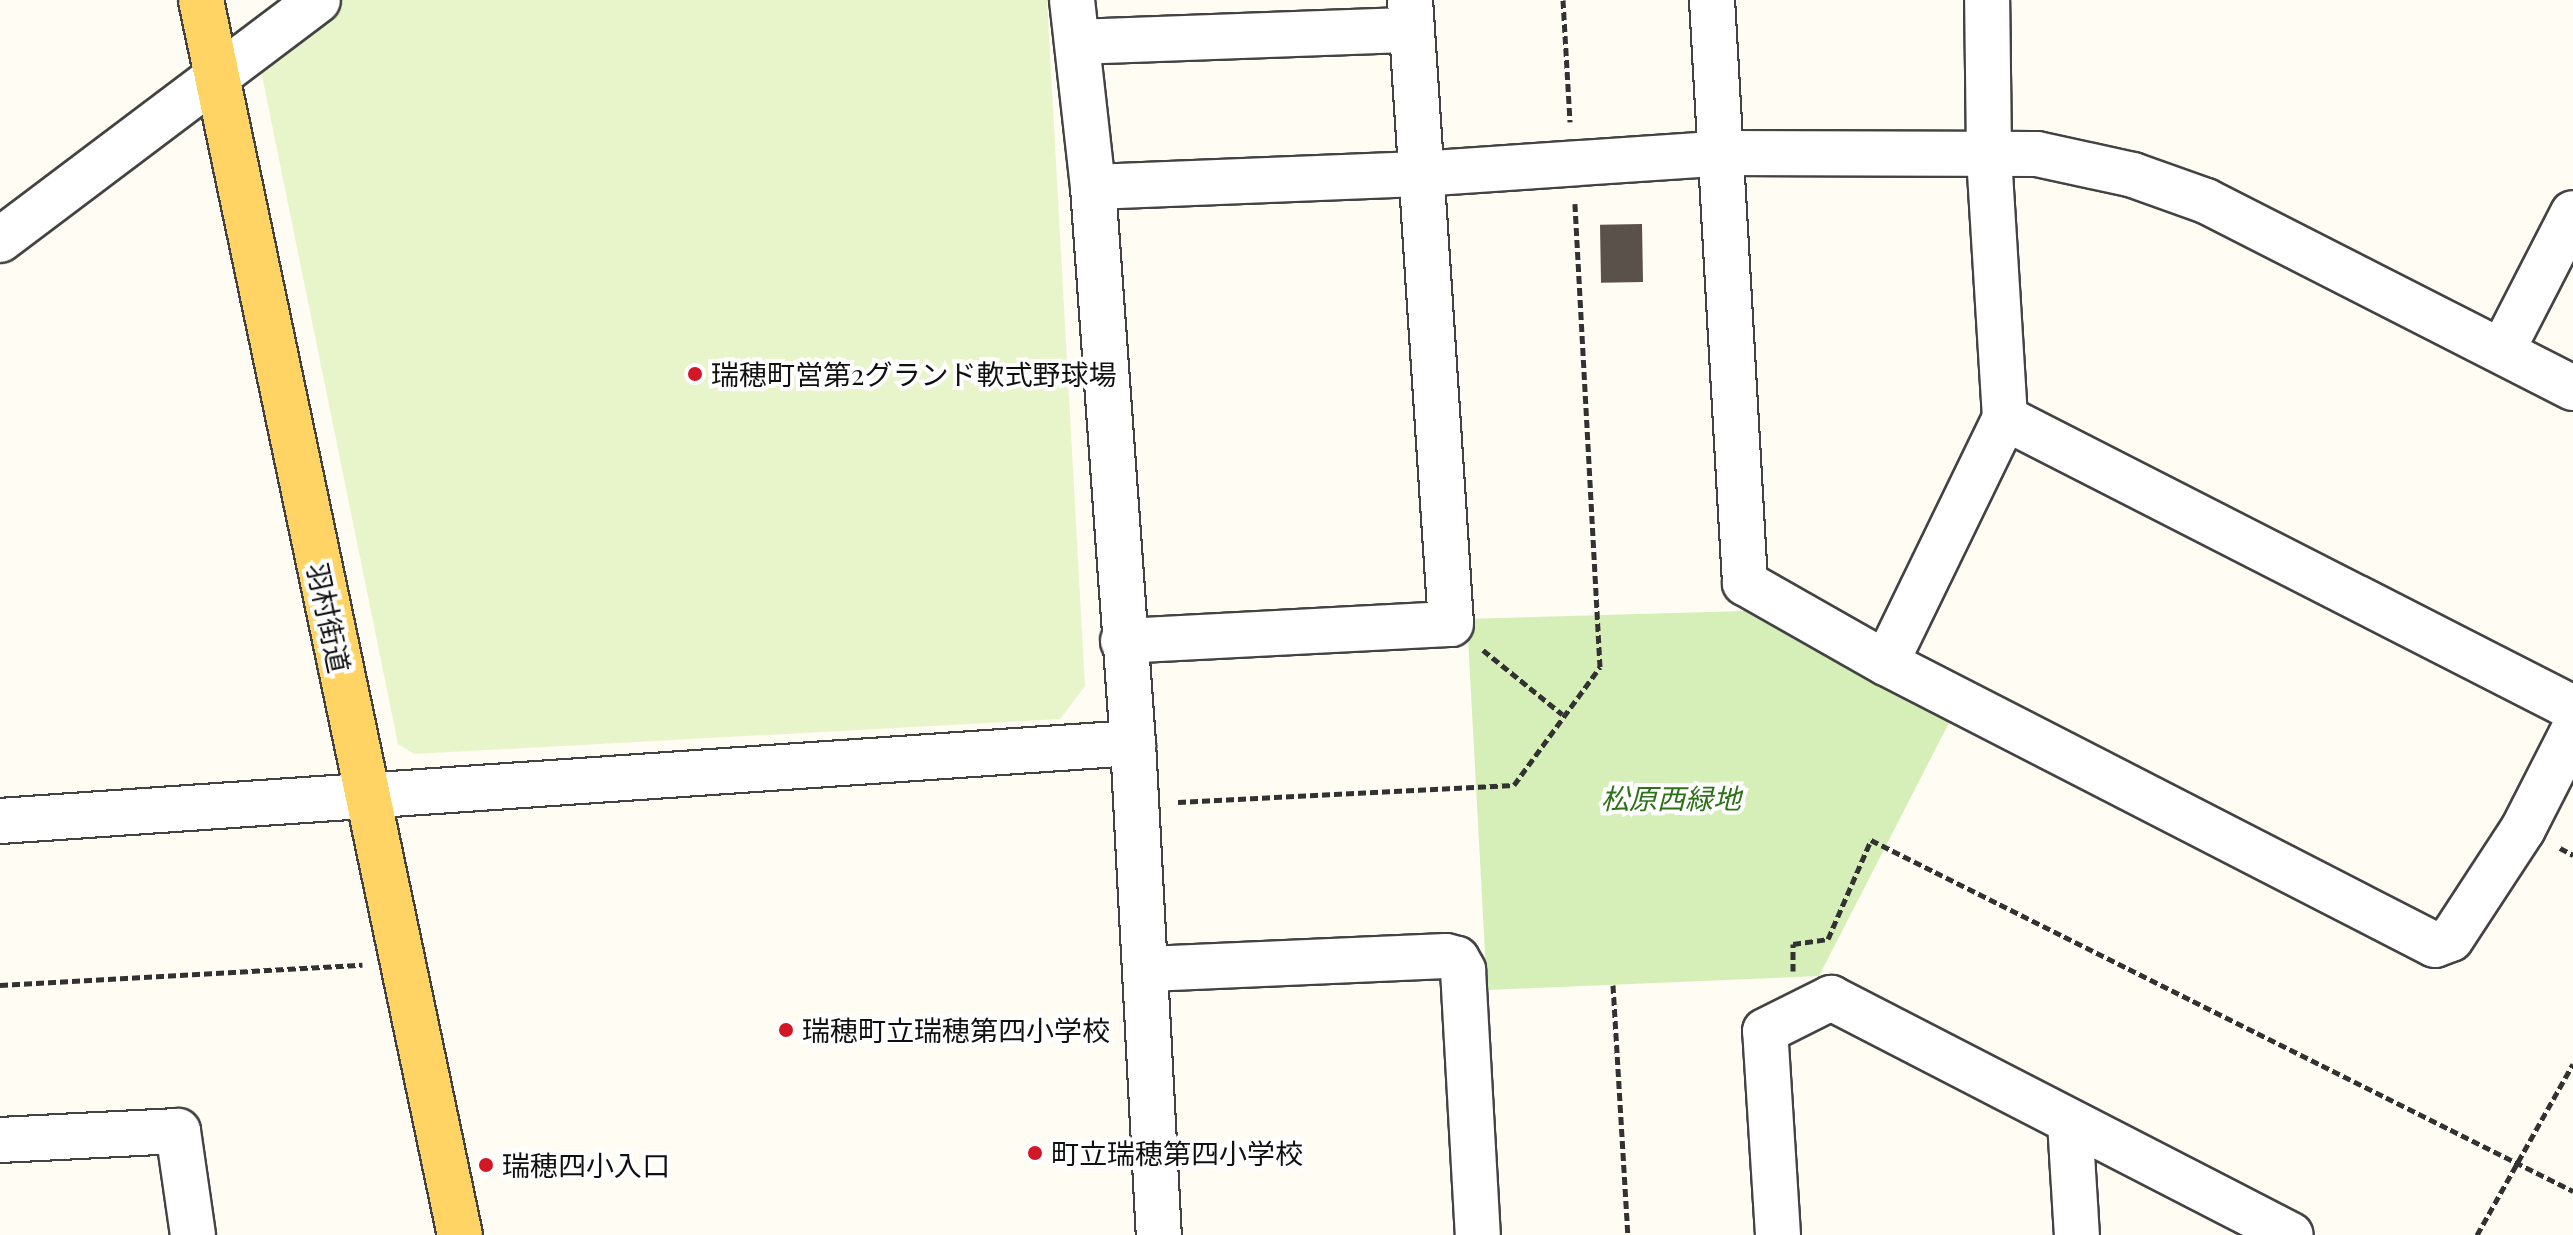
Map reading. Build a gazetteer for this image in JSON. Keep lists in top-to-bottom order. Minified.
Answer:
{"streets":{"main road":["羽村街道"]},"parks":["松原西緑地"],"places":["瑞穂町営第2グランド軟式野球場","瑞穂町立瑞穂第四小学校","町立瑞穂第四小学校","瑞穂四小入口"]}
